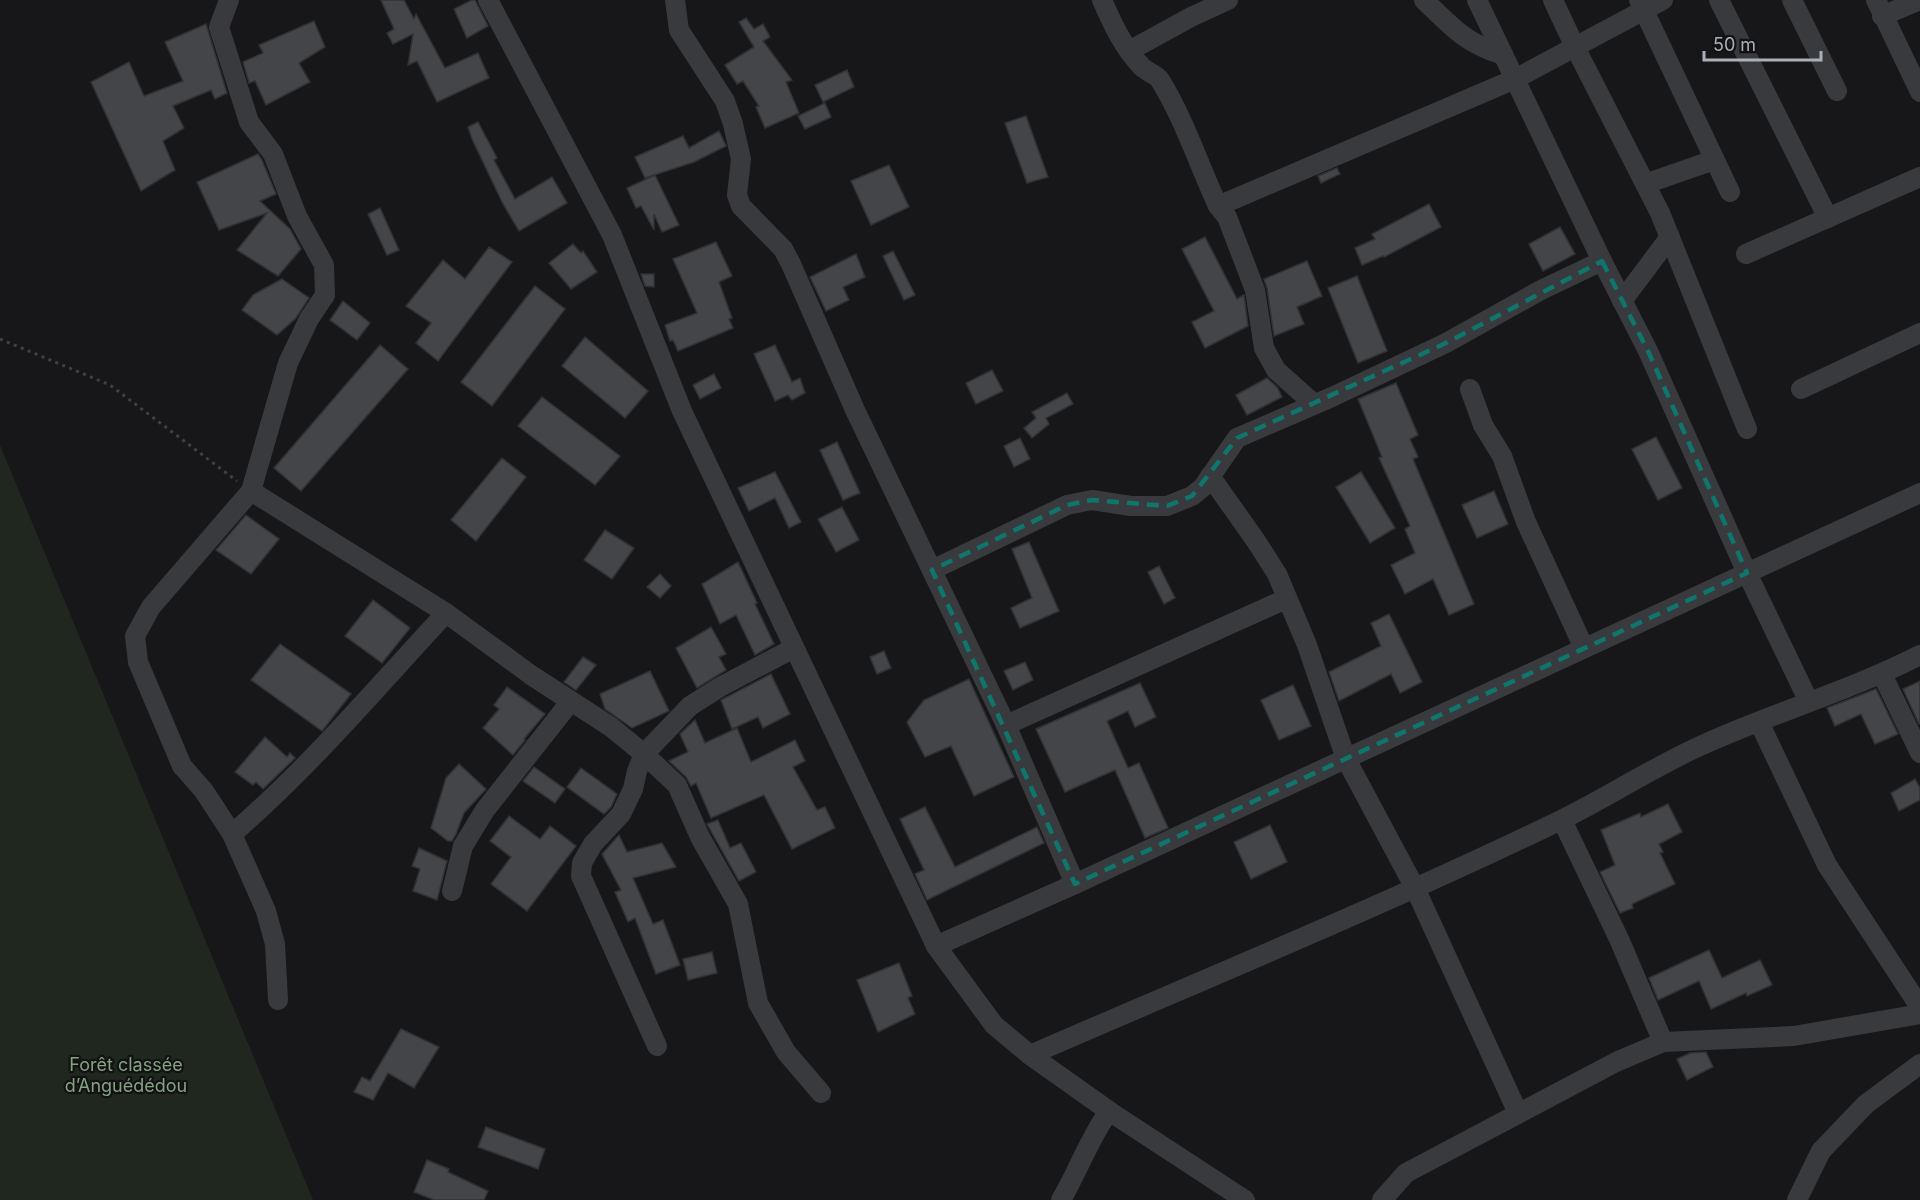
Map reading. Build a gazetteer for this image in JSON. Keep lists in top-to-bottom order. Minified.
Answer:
{"parks":["Forêt classée d’Anguédédou"],"scale_bar":"50 m"}
